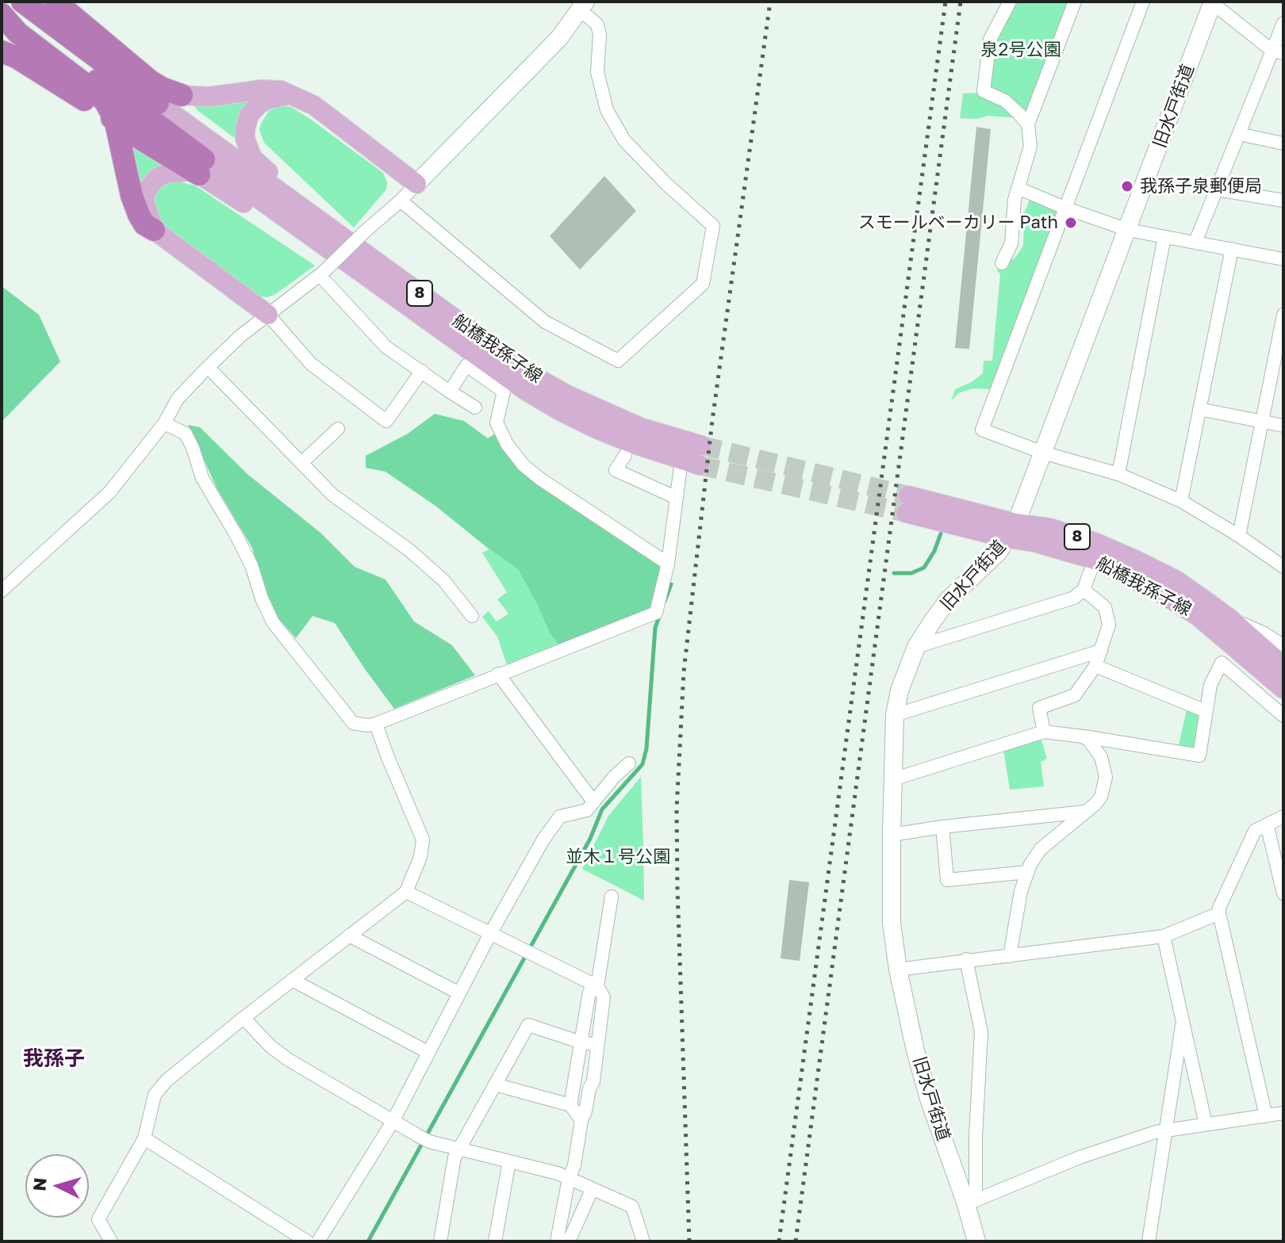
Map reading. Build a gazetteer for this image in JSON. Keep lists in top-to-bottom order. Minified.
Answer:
{"streets":{"main road":["8","船橋我孫子線"],"street":["旧水戸街道"]},"crossings":[["旧水戸街道","船橋我孫子線"]],"districts":["我孫子"],"parks":["泉2号公園","並木１号公園"],"places":["我孫子泉郵便局","スモールベーカリー Path"],"north":"left"}
